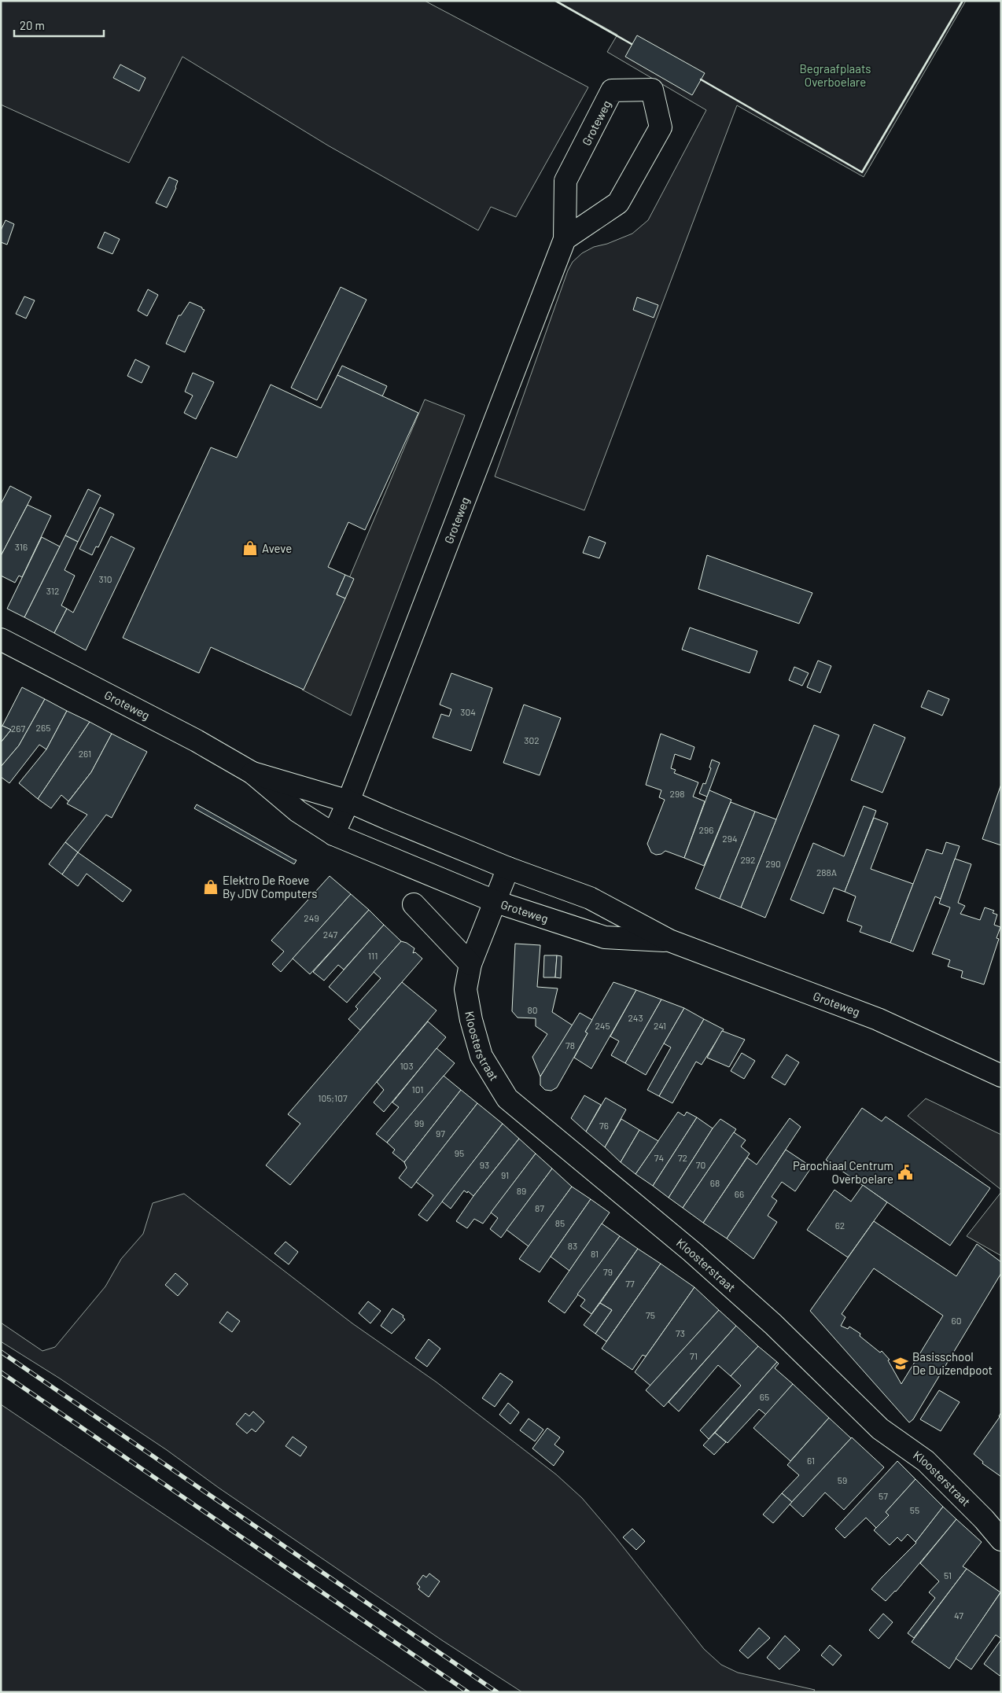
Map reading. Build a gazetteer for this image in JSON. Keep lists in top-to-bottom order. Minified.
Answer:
{"streets":{"street":["Groteweg","Kloosterstraat"]},"crossings":[["Groteweg","Kloosterstraat"]],"parks":["Begraafplaats Overboelare"],"places":{"shop":["Aveve","Elektro De Roeve By JDV Computers"],"public building":["Parochiaal Centrum Overboelare"],"school or university":["Basisschool De Duizendpoot"]},"house_numbers":["316","310","312","304","265","267","302","261","298","296","294","292","290","288A","249","247","111","80","243","245","241","78","103","101","105;107","99","76","97","95","74","72","93","70","91","68","89","66","87","85","62","83","81","79","77","75","60","73","71","65","61","59","57","55","51","47"],"scale_bar":"20 m"}
